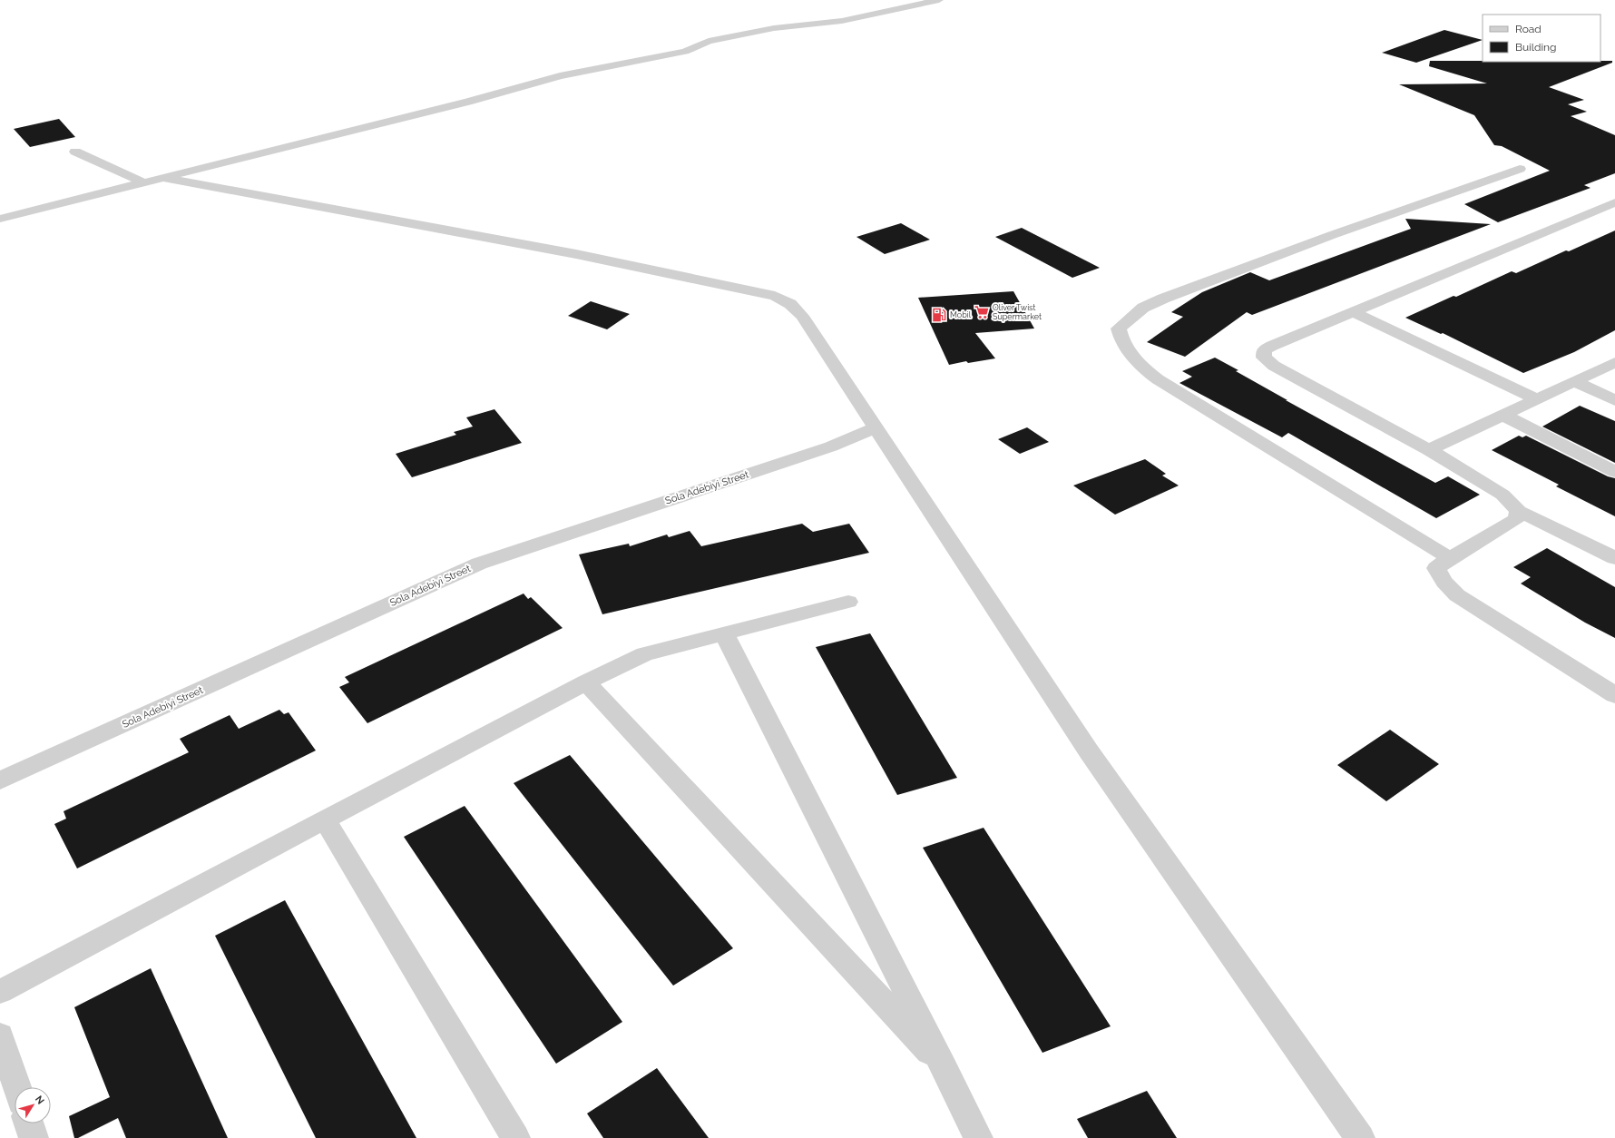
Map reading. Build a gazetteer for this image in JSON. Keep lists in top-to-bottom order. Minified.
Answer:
{"streets":{"street":["Sola Adebiyi Street"]},"places":{"supermarket":["Oliver Twist Supermarket"],"fuel station":["Mobil"]},"legend":["Road","Building"],"north":"top right"}
